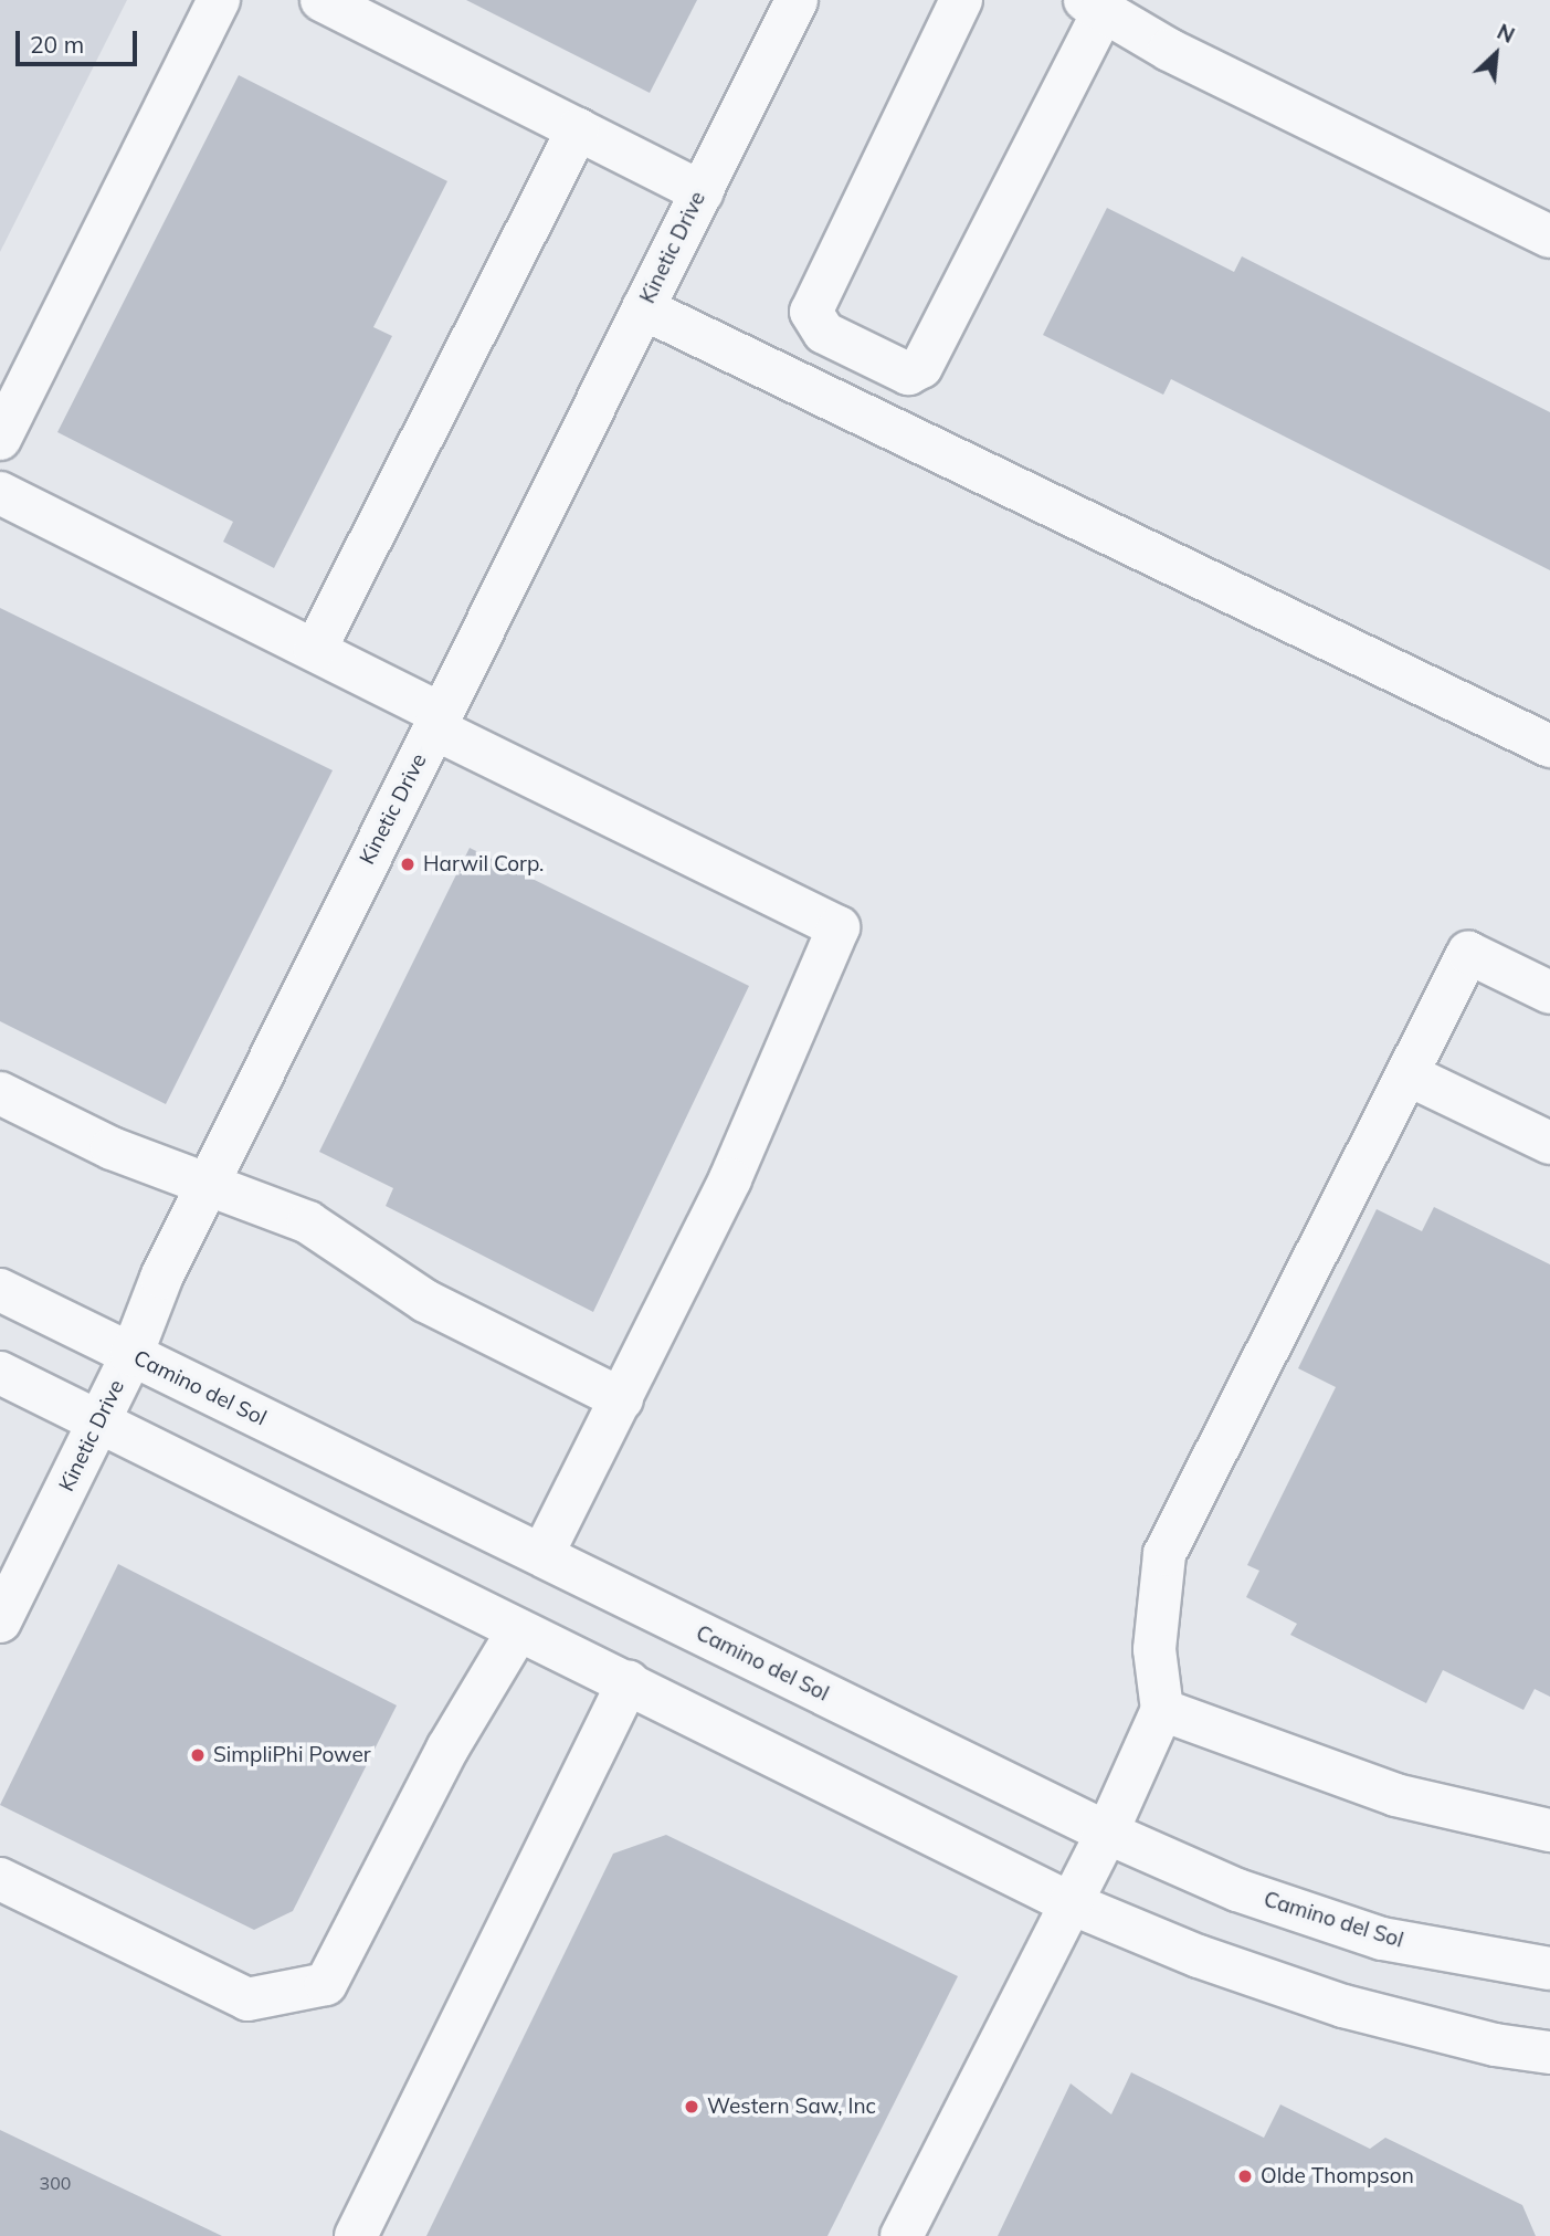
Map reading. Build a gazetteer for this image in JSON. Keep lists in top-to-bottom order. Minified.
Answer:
{"streets":{"street":["Kinetic Drive","Camino del Sol"]},"crossings":[["Kinetic Drive","Camino del Sol"]],"places":["Harwil Corp.","SimpliPhi Power","Western Saw, Inc","Olde Thompson"],"house_numbers":["300"],"scale_bar":"20 m","north":"top right"}
